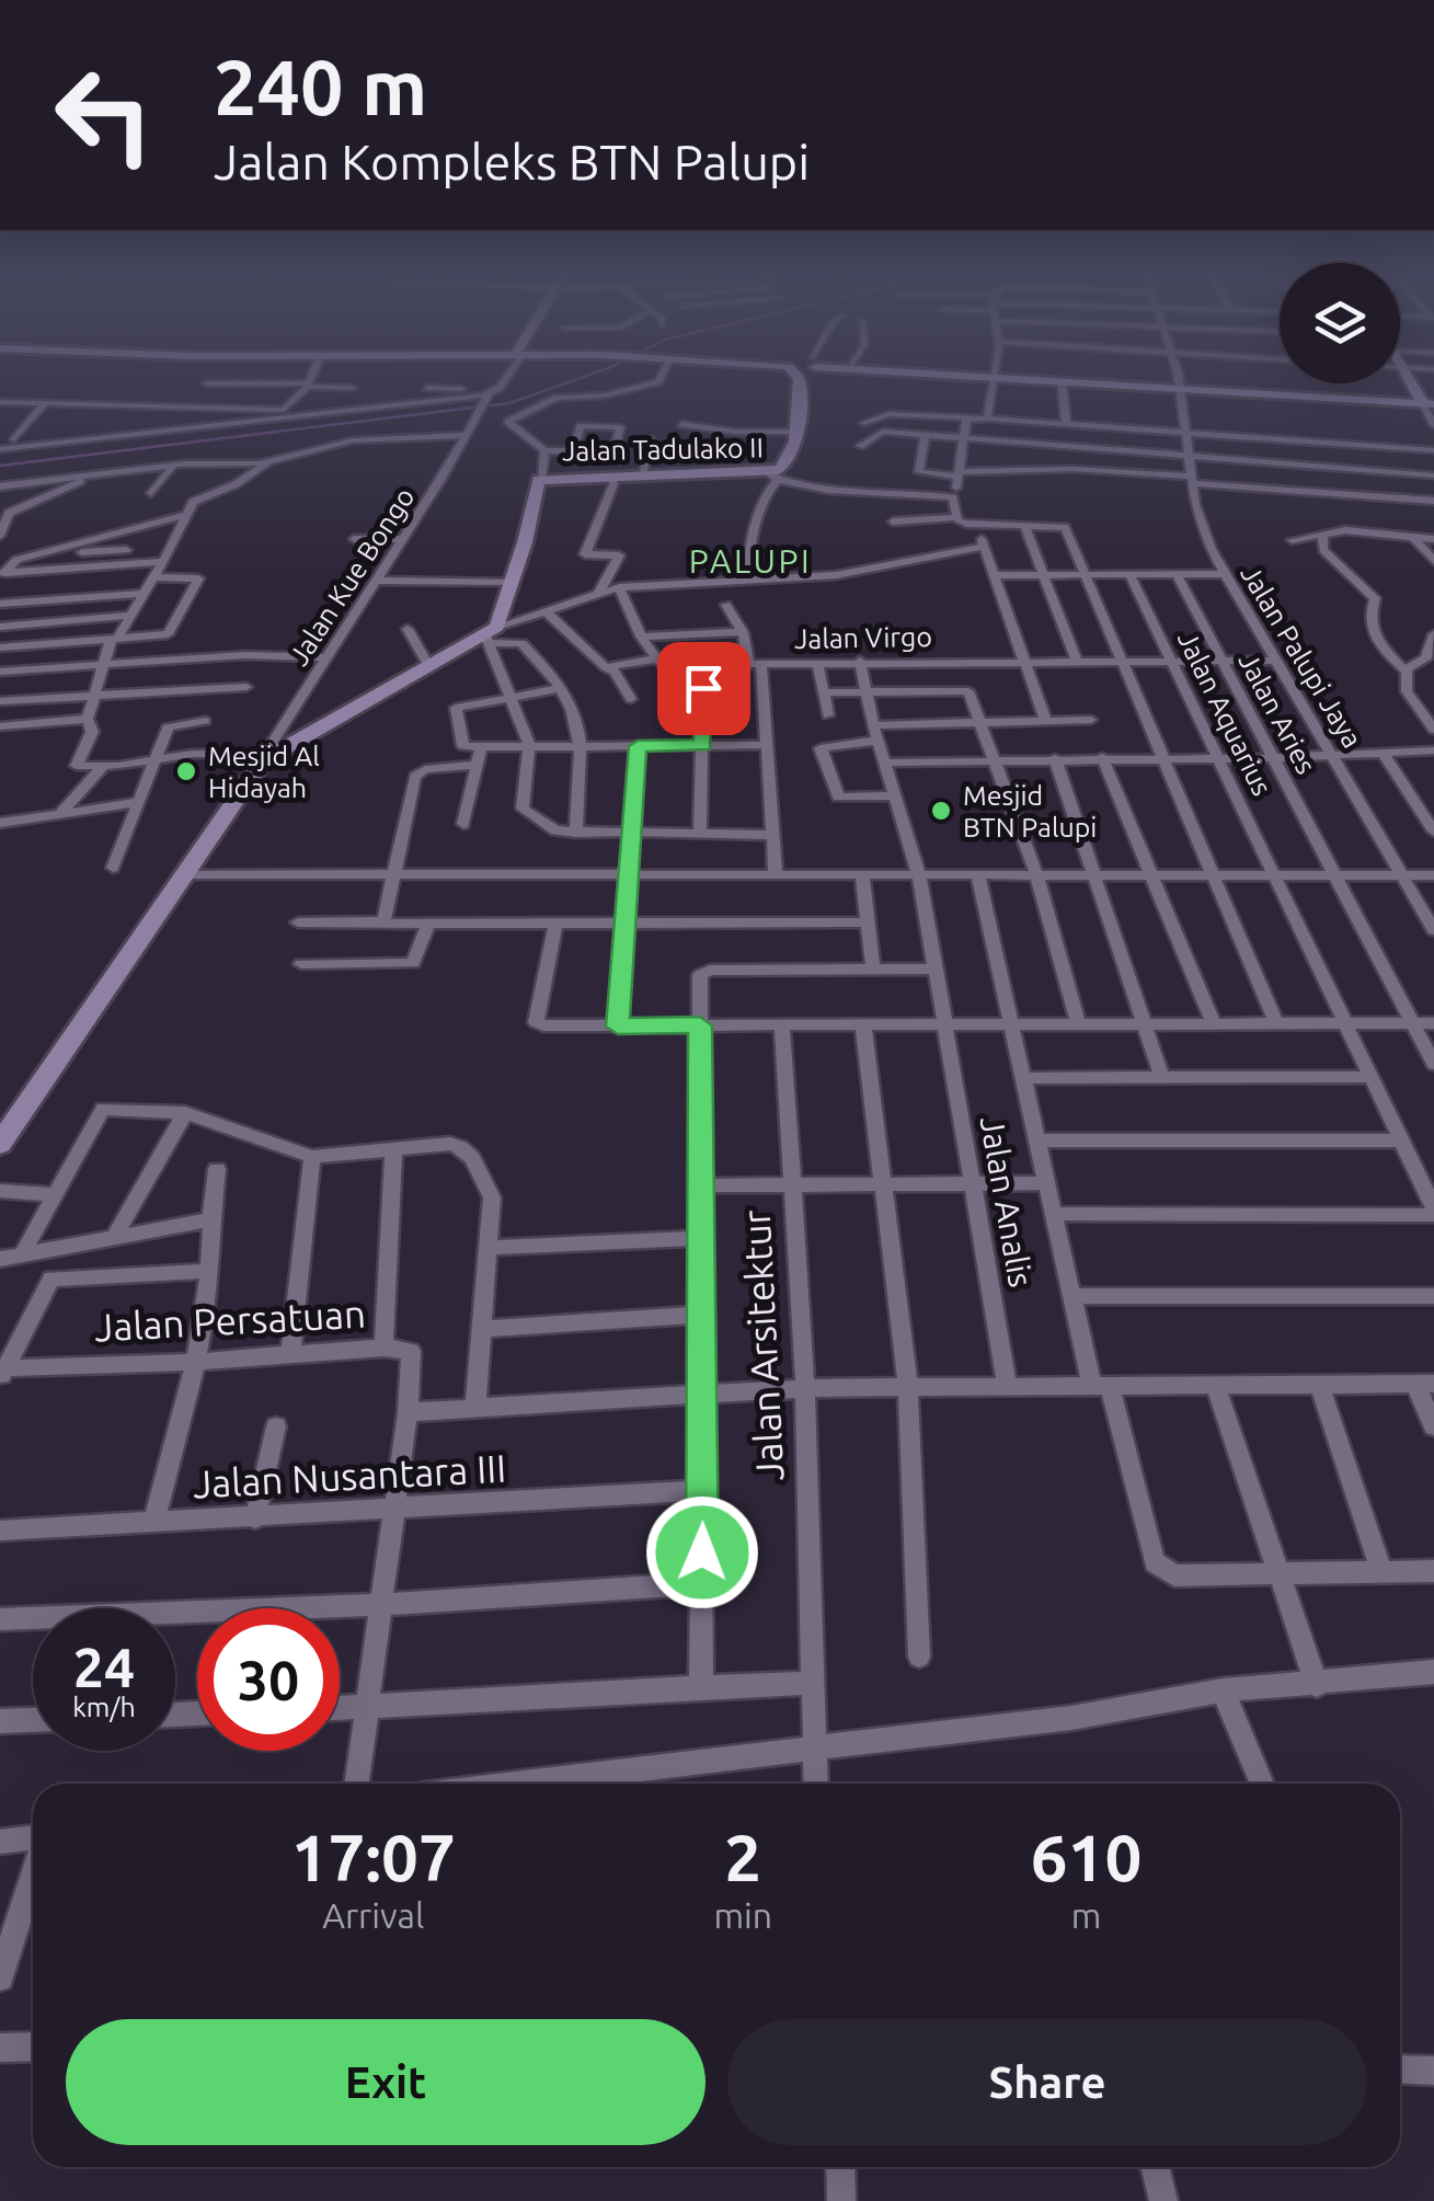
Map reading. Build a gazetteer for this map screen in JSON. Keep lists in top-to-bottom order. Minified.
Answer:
{"streets":{"main road":["Jalan Tadulako II"],"street":["Jalan Kue Bongo","Jalan Virgo","Jalan Palupi Jaya","Jalan Aquarius","Jalan Aries","Jalan Analis","Jalan Persatuan","Jalan Arsitektur","Jalan Nusantara III"]},"crossings":[["Jalan Virgo","Jalan Palupi Jaya"],["Jalan Virgo","Jalan Aquarius"],["Jalan Virgo","Jalan Aries"],["Jalan Analis","Jalan Nusantara III"],["Jalan Persatuan","Jalan Nusantara III"],["Jalan Arsitektur","Jalan Nusantara III"]],"districts":["PALUPI"],"places":["Mesjid Al Hidayah","Mesjid BTN Palupi"],"page":{"turn":["240 m","Jalan Kompleks BTN Palupi"],"speed":"24 km/h","limit":"30","eta":["17:07","Arrival","2","min","610","m"],"buttons":["Exit","Share"]}}
